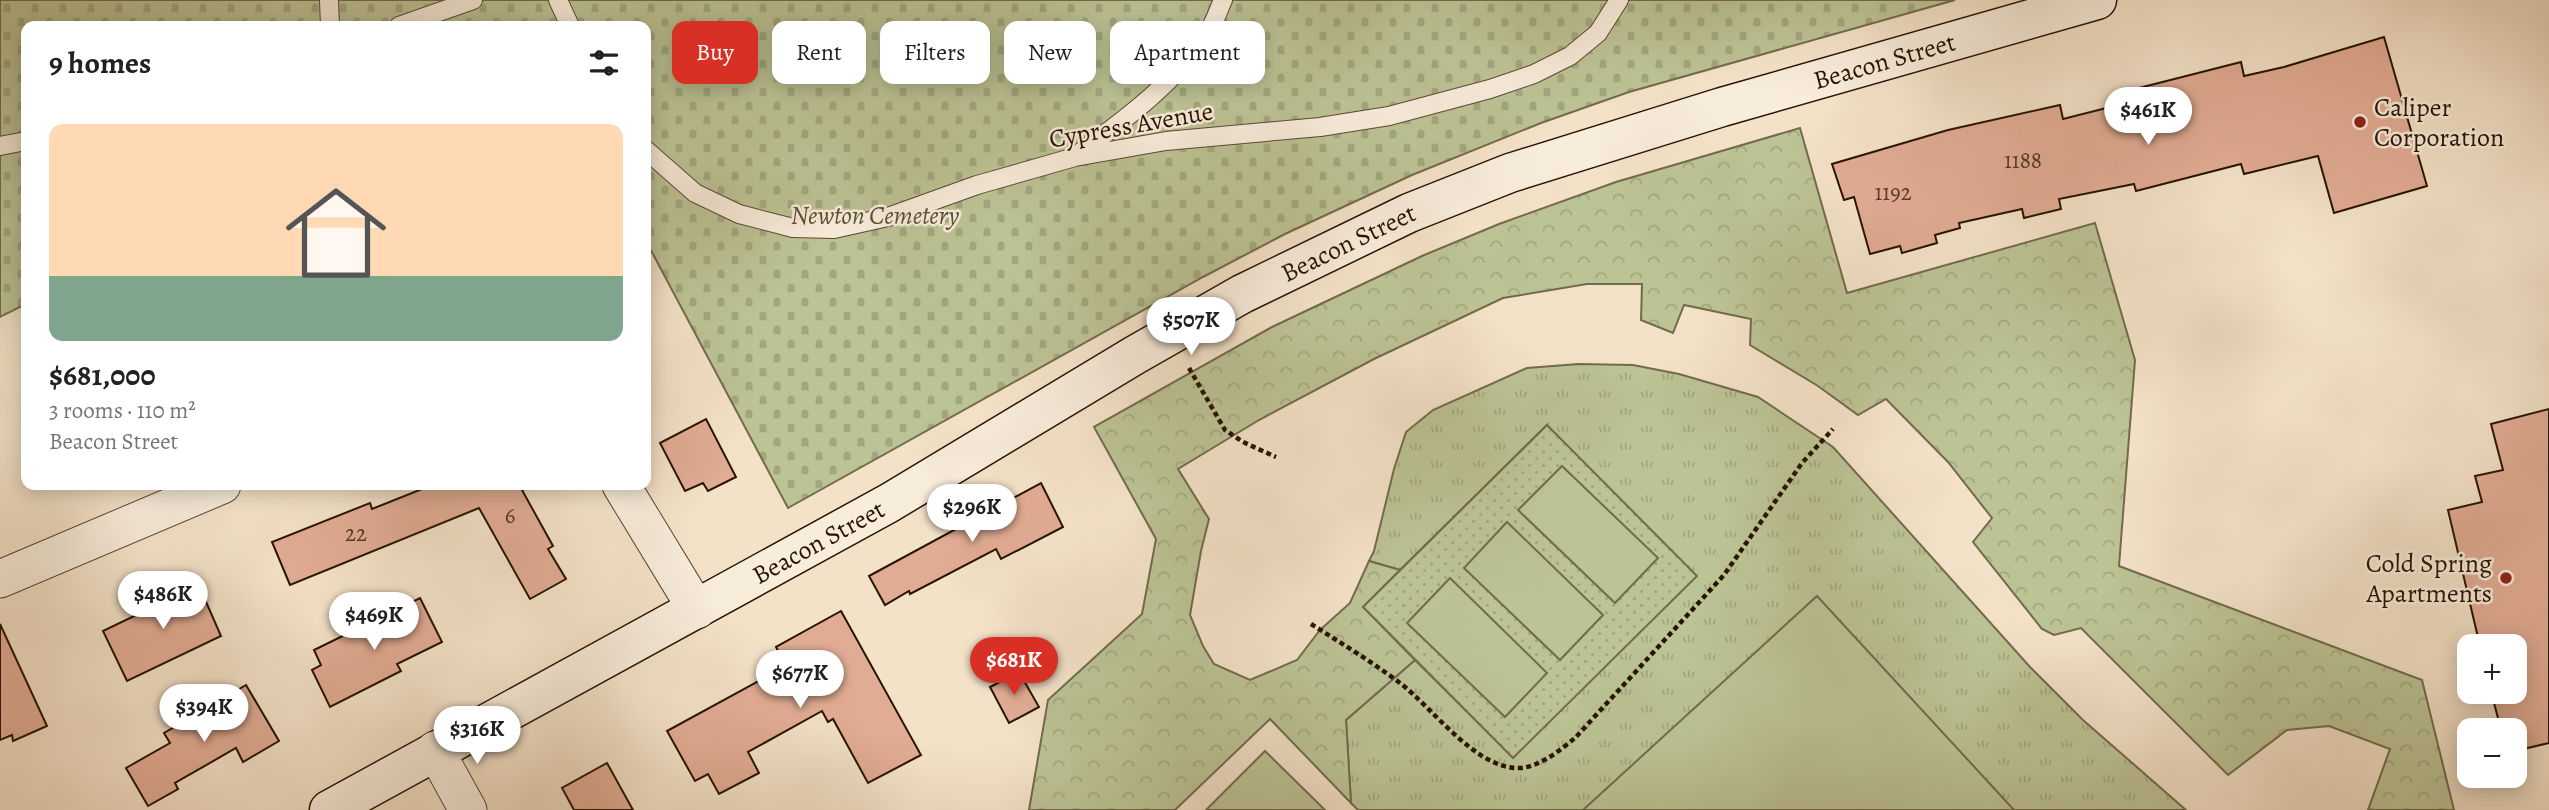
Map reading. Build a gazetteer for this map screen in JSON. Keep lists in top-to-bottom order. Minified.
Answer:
{"streets":{"main road":["Beacon Street"],"lane":["Cypress Avenue"]},"parks":["Newton Cemetery"],"places":["Caliper Corporation","Cold Spring Apartments"],"house_numbers":["1188","1192","6","22"],"page":{"chip":["Buy","Rent","Filters","New","Apartment"],"heading":"9 homes","price":["$461K","$507K","$296K","$486K","$469K","$681K","$677K","$394K","$316K"],"list":[{"name":"$681,000","note":"3 rooms · 110 m² · Beacon Street"}],"map_buttons":["+","−"]}}
